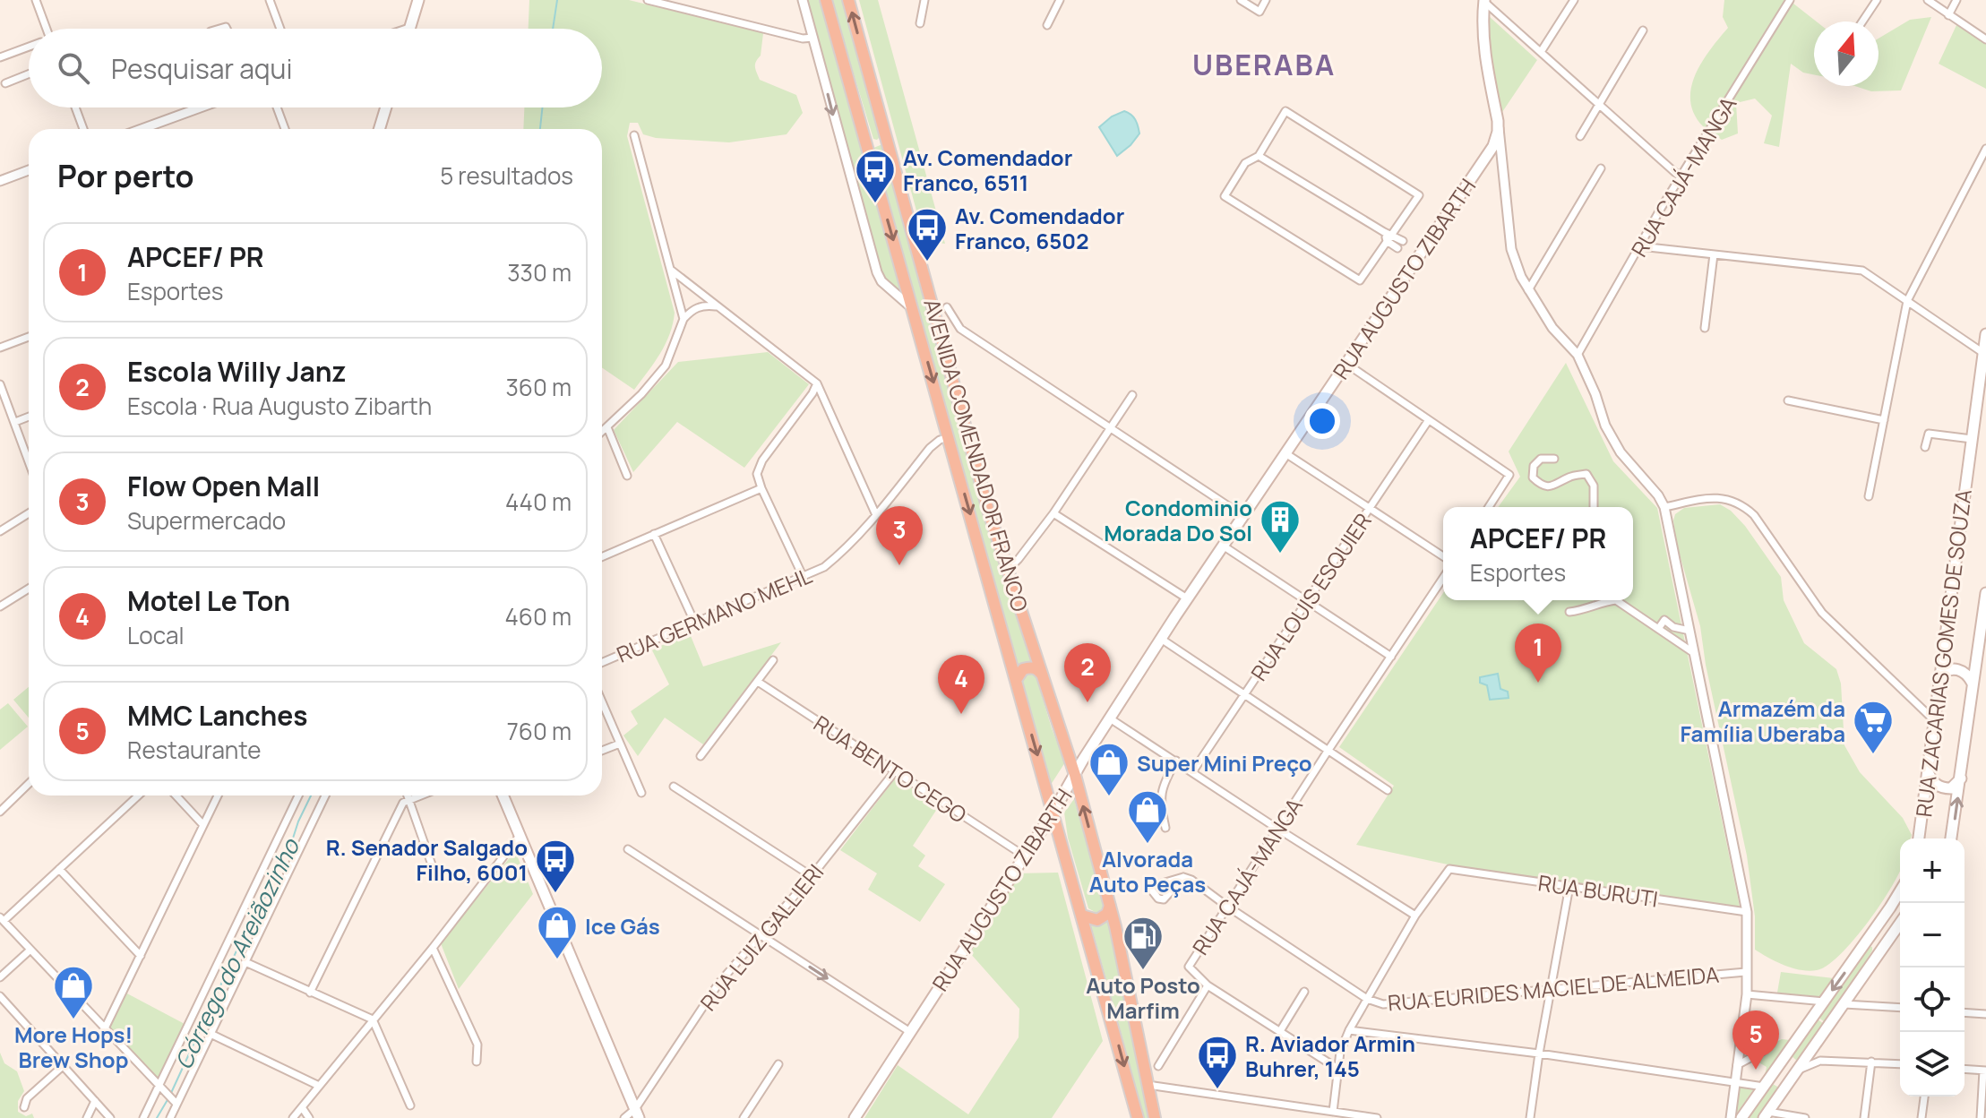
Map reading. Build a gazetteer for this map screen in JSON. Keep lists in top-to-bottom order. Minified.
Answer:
{"streets":{"highway":["AVENIDA COMENDADOR FRANCO"],"main road":["RUA AUGUSTO ZIBARTH","RUA ZACARIAS GOMES DE SOUZA"],"street":["RUA CAJÁ-MANGA","RUA LOUIS ESQUIER","RUA GERMANO MEHL","RUA BENTO CEGO","RUA BURUTI","RUA LUIZ GALLIERI","RUA EURIDES MACIEL DE ALMEIDA"]},"crossings":[["RUA CAJÁ-MANGA","RUA EURIDES MACIEL DE ALMEIDA"],["RUA AUGUSTO ZIBARTH","AVENIDA COMENDADOR FRANCO"],["RUA AUGUSTO ZIBARTH","RUA BENTO CEGO"],["AVENIDA COMENDADOR FRANCO","RUA GERMANO MEHL"],["RUA BENTO CEGO","RUA LUIZ GALLIERI"]],"districts":["UBERABA"],"water":["Córrego do Areiãozinho"],"places":{"bus stop":["Av. Comendador Franco, 6511","Av. Comendador Franco, 6502","R. Senador Salgado Filho, 6001","R. Aviador Armin Buhrer, 145"],"building":["Condominio Morada Do Sol"],"supermarket":["Armazém da Família Uberaba"],"shop":["Super Mini Preço","Alvorada Auto Peças","Ice Gás","More Hops! Brew Shop"],"fuel station":["Auto Posto Marfim"]},"north":"top","page":{"search":"Pesquisar aqui","heading":["Por perto","5 resultados"],"list":[{"mark":"1","name":"APCEF/ PR","note":"Esportes","value":"330 m"},{"mark":"2","name":"Escola Willy Janz","note":"Escola · Rua Augusto Zibarth","value":"360 m"},{"mark":"3","name":"Flow Open Mall","note":"Supermercado","value":"440 m"},{"mark":"4","name":"Motel Le Ton","note":"Local","value":"460 m"},{"mark":"5","name":"MMC Lanches","note":"Restaurante","value":"760 m"}],"pins":["3","1","2","4","5"],"popup":["APCEF/ PR","Esportes"],"map_buttons":["+","−"]}}
